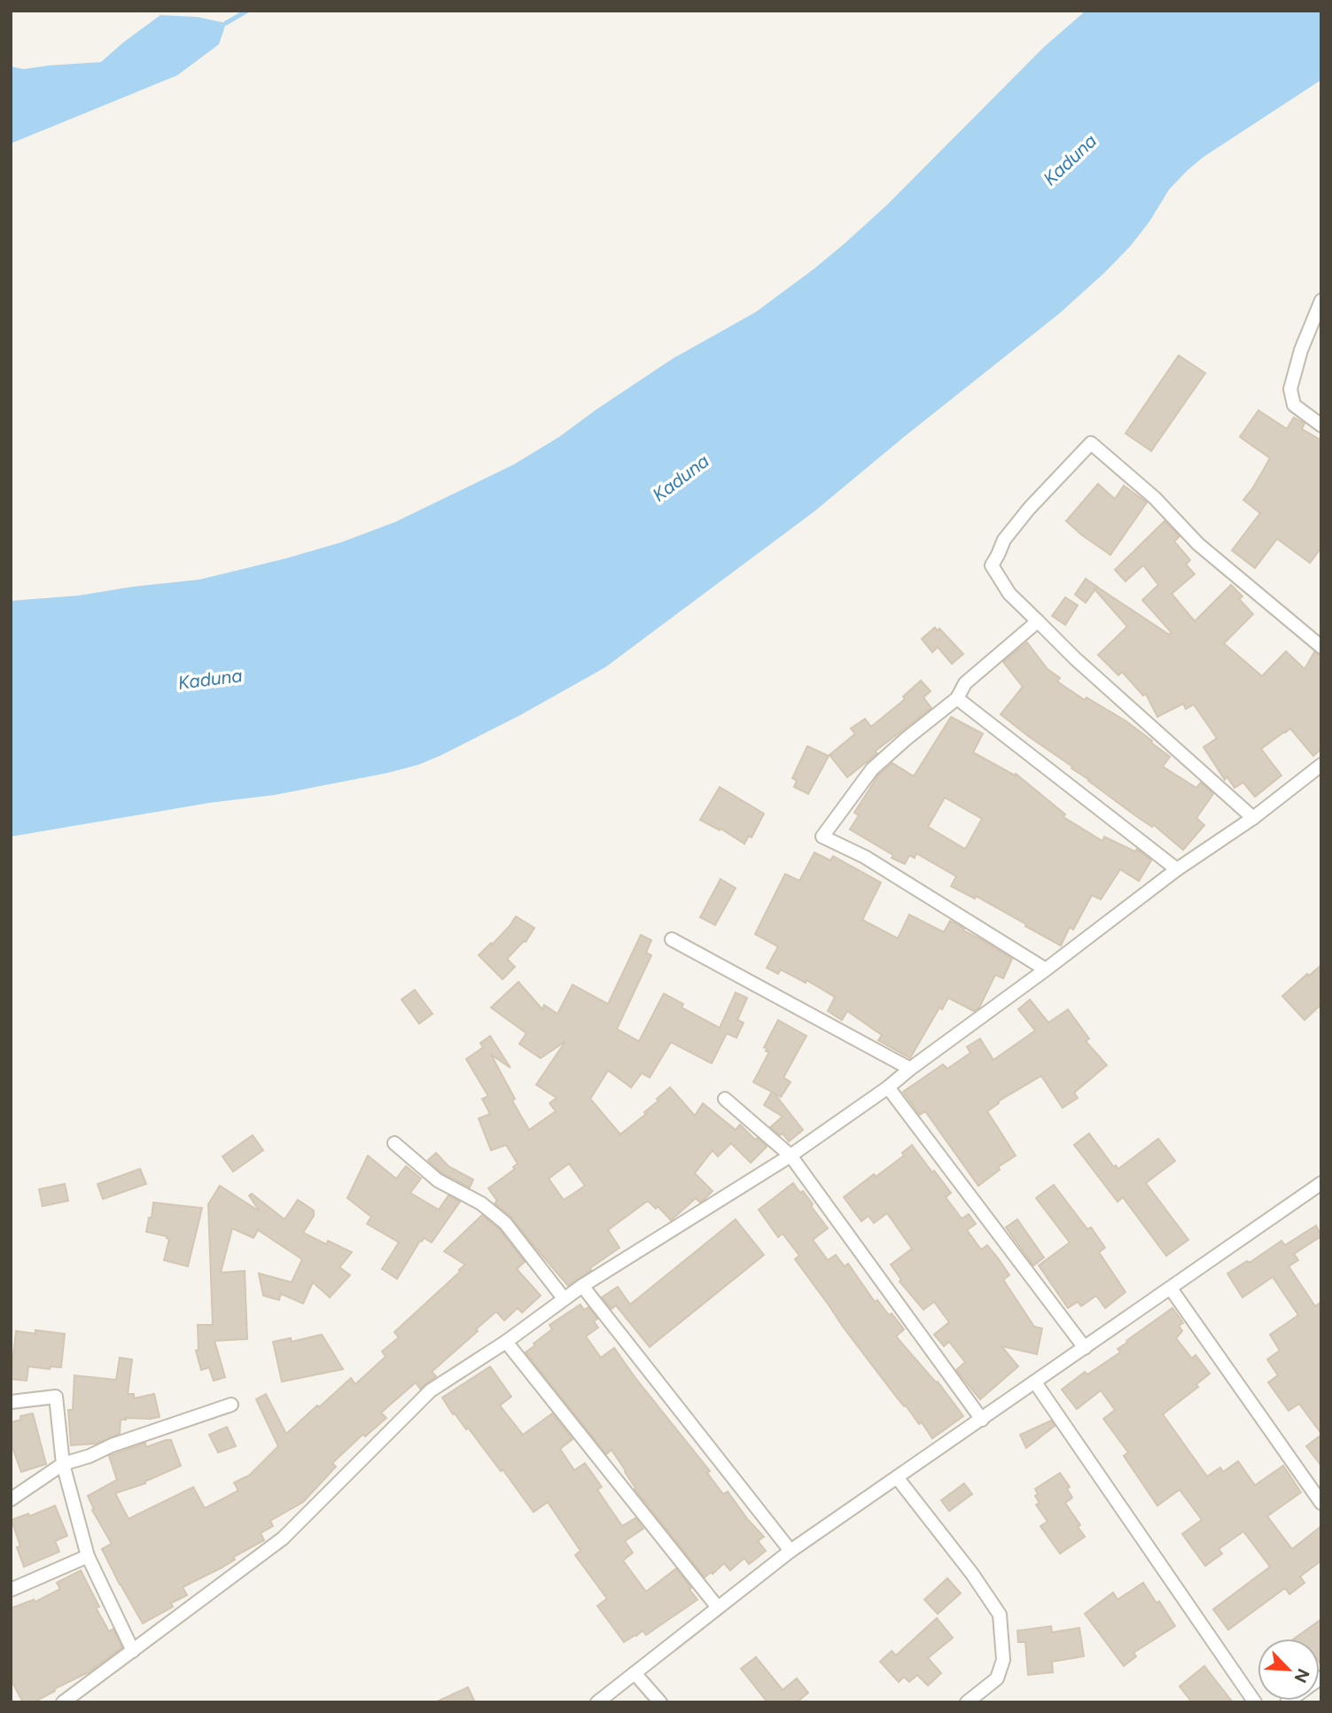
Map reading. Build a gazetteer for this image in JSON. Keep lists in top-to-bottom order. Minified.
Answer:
{"water":["Kaduna"],"north":"bottom right"}
